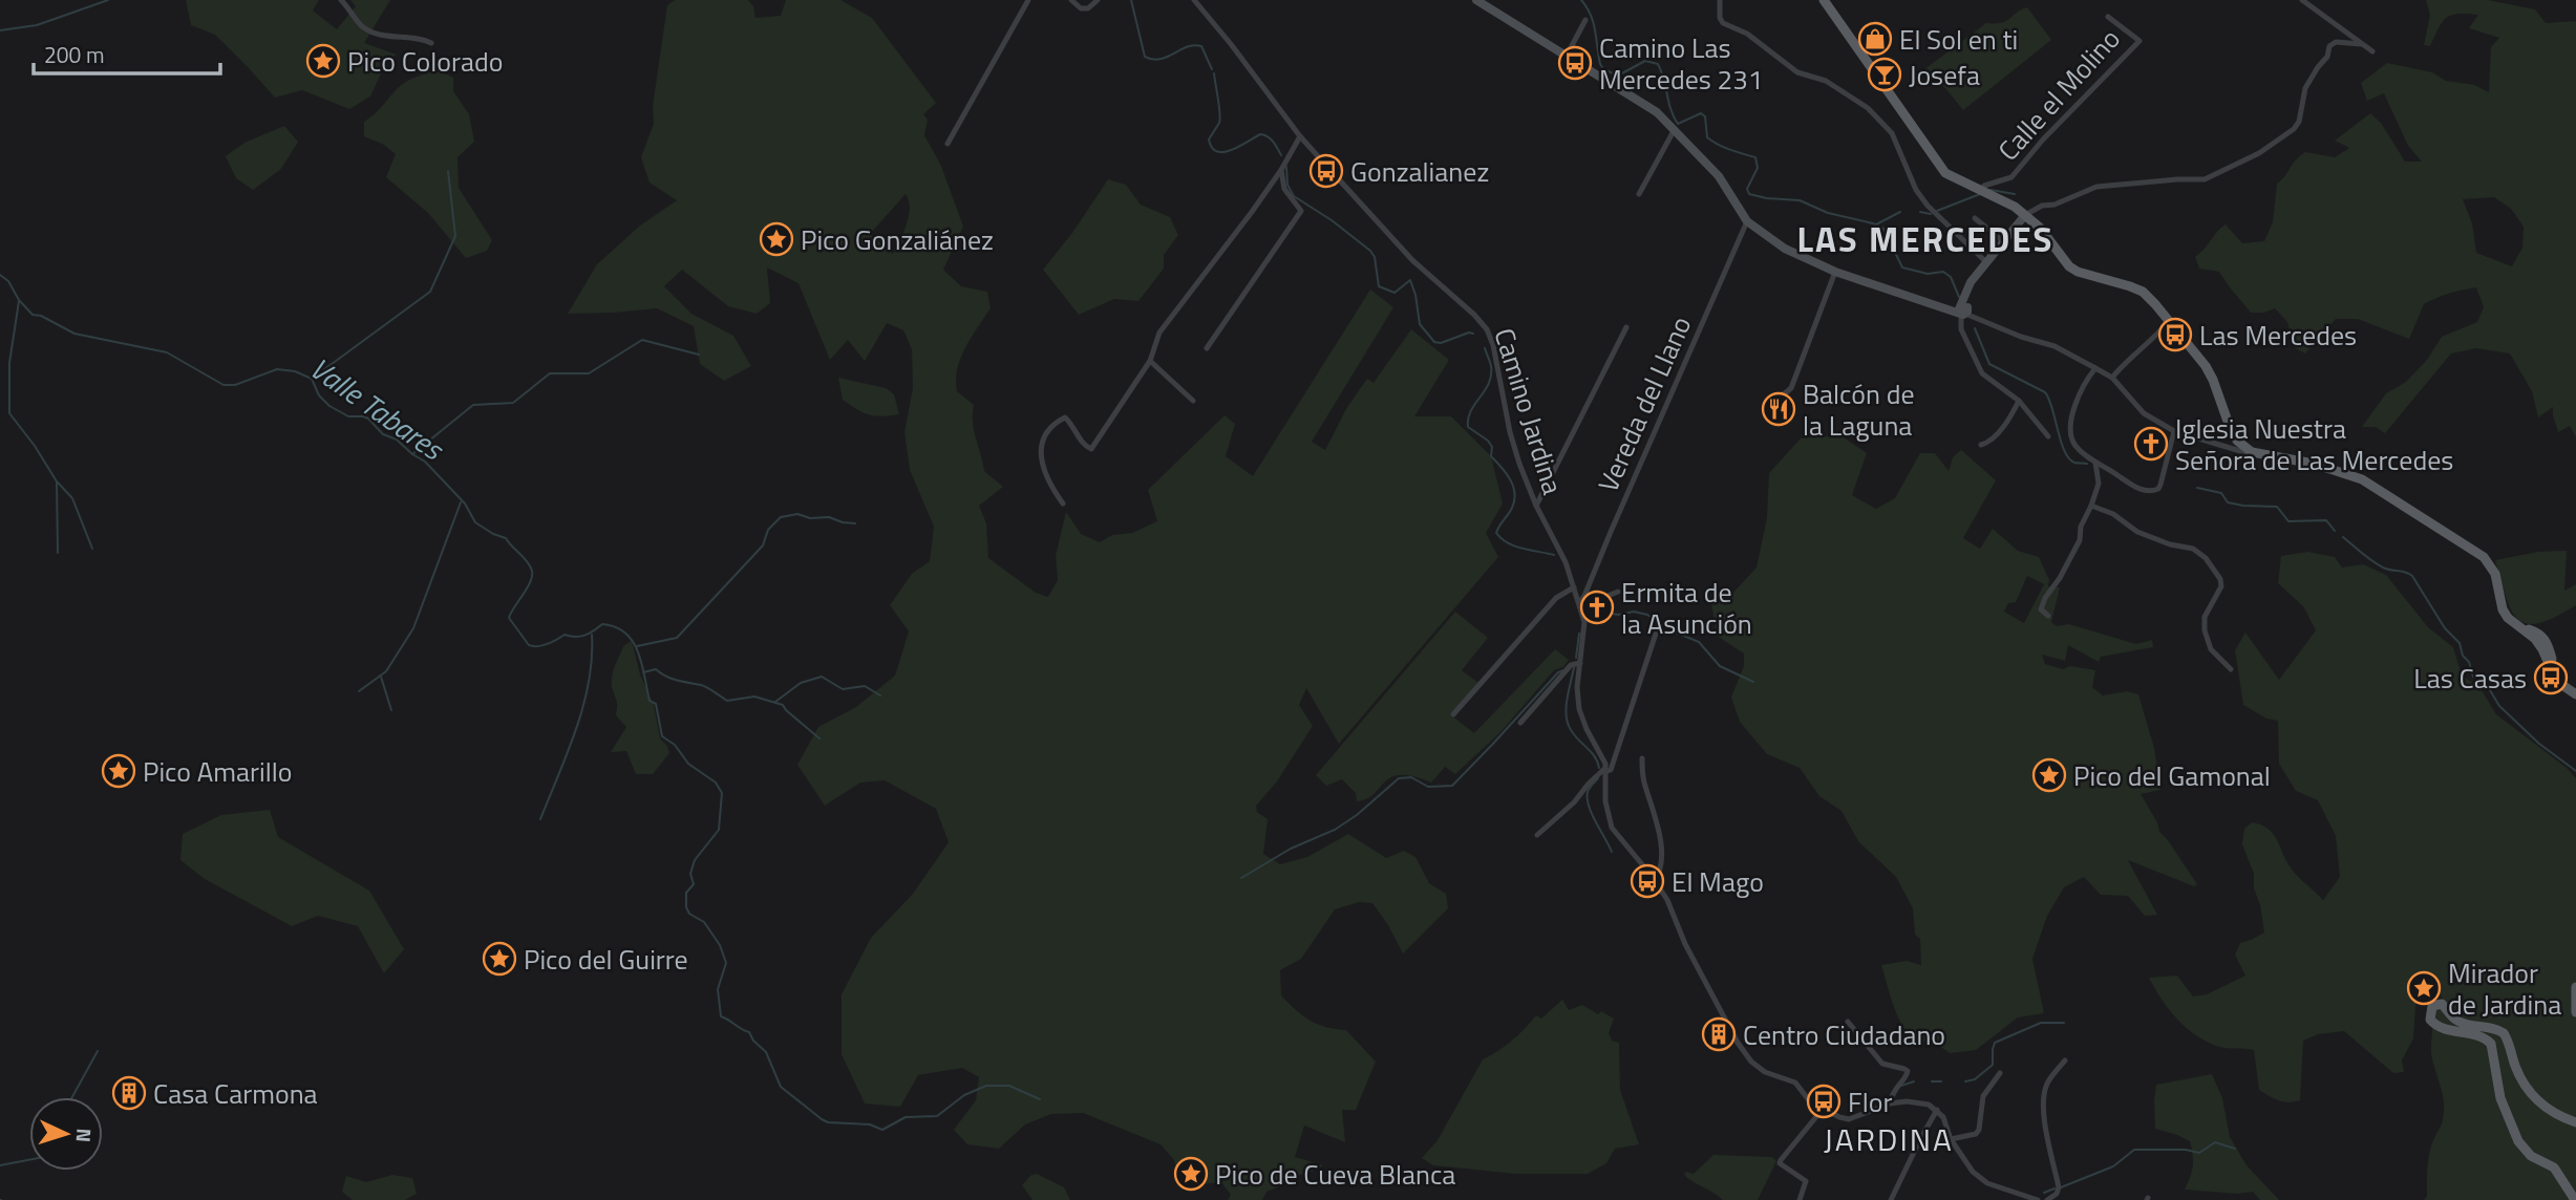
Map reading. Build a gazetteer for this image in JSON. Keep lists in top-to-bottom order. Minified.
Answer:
{"streets":{"street":["Calle el Molino","Vereda del Llano","Camino Jardina"]},"crossings":[["Vereda del Llano","Camino Jardina"]],"districts":["LAS MERCEDES","JARDINA"],"water":["Valle Tabares"],"places":{"shop":["El Sol en ti"],"place":["Pico Colorado","Pico Gonzaliánez","Pico Amarillo","Pico del Gamonal","Pico del Guirre","Mirador de Jardina","Pico de Cueva Blanca"],"bus stop":["Camino Las Mercedes 231","Gonzalianez","Las Mercedes","Las Casas","El Mago","Flor"],"bar":["Josefa"],"restaurant":["Balcón de la Laguna"],"church":["Iglesia Nuestra Señora de Las Mercedes","Ermita de la Asunción"],"building":["Centro Ciudadano","Casa Carmona"]},"scale_bar":"200 m","north":"right"}
